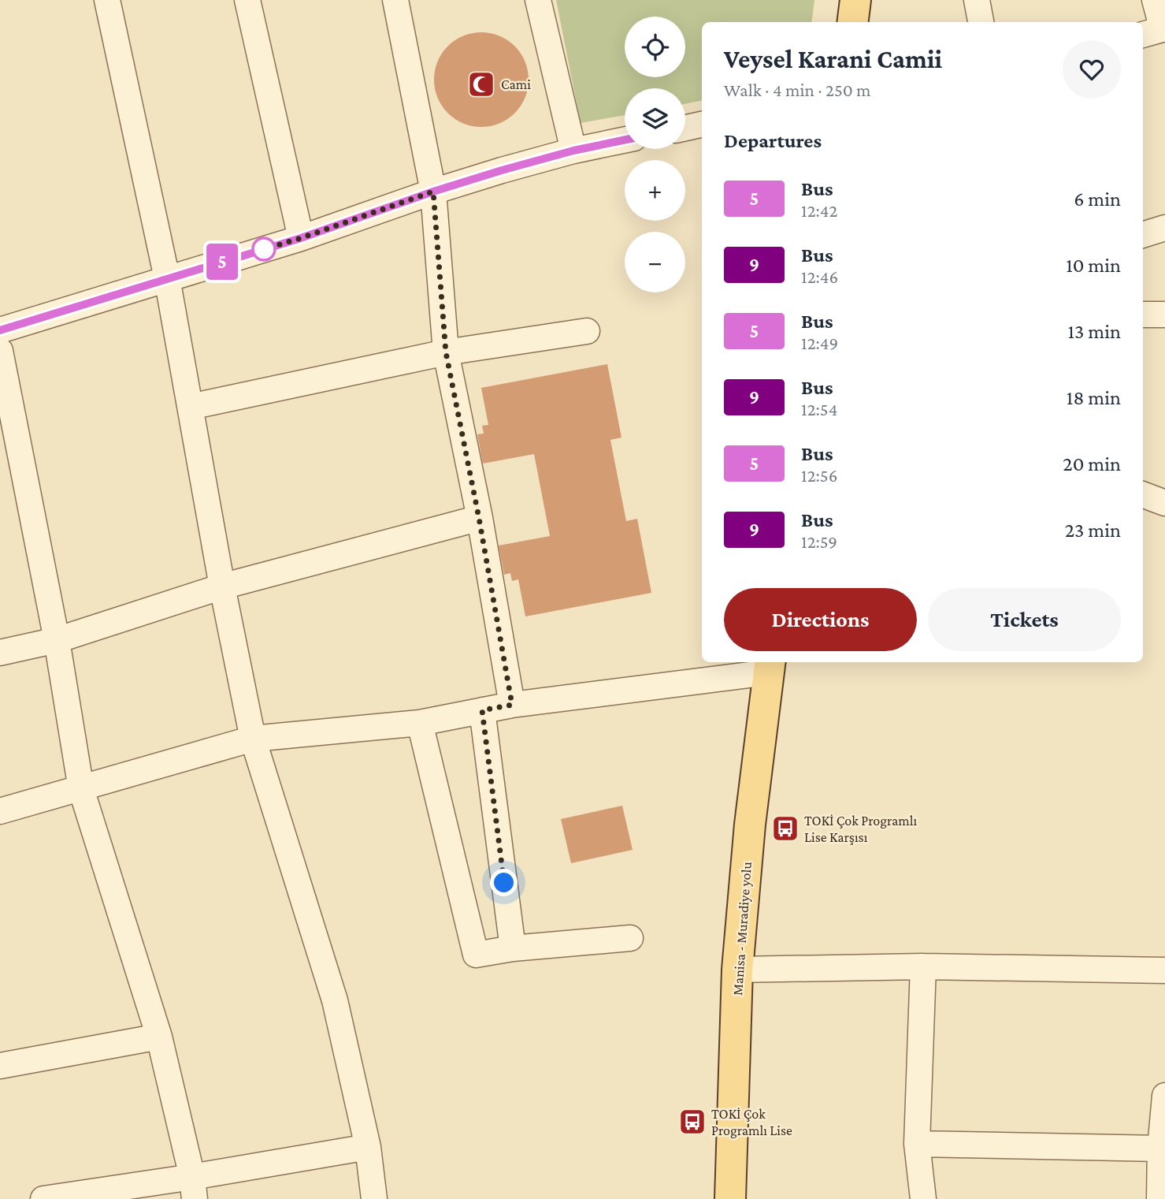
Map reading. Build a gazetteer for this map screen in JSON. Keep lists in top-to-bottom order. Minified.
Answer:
{"streets":{"main road":["Manisa - Muradiye yolu"]},"places":{"mosque":["Cami"],"bus stop":["TOKİ Çok Programlı Lise Karşısı","TOKİ Çok Programlı Lise"]},"lines":["bus line 5"],"page":{"on_map":"5","map_buttons":["+","−"],"heading":[["Veysel Karani Camii","Walk · 4 min · 250 m"],"Departures"],"list":[{"mark":"5","name":"Bus","note":"12:42","value":"6 min"},{"mark":"9","name":"Bus","note":"12:46","value":"10 min"},{"mark":"5","name":"Bus","note":"12:49","value":"13 min"},{"mark":"9","name":"Bus","note":"12:54","value":"18 min"},{"mark":"5","name":"Bus","note":"12:56","value":"20 min"},{"mark":"9","name":"Bus","note":"12:59","value":"23 min"}],"buttons":["Directions","Tickets"]}}
